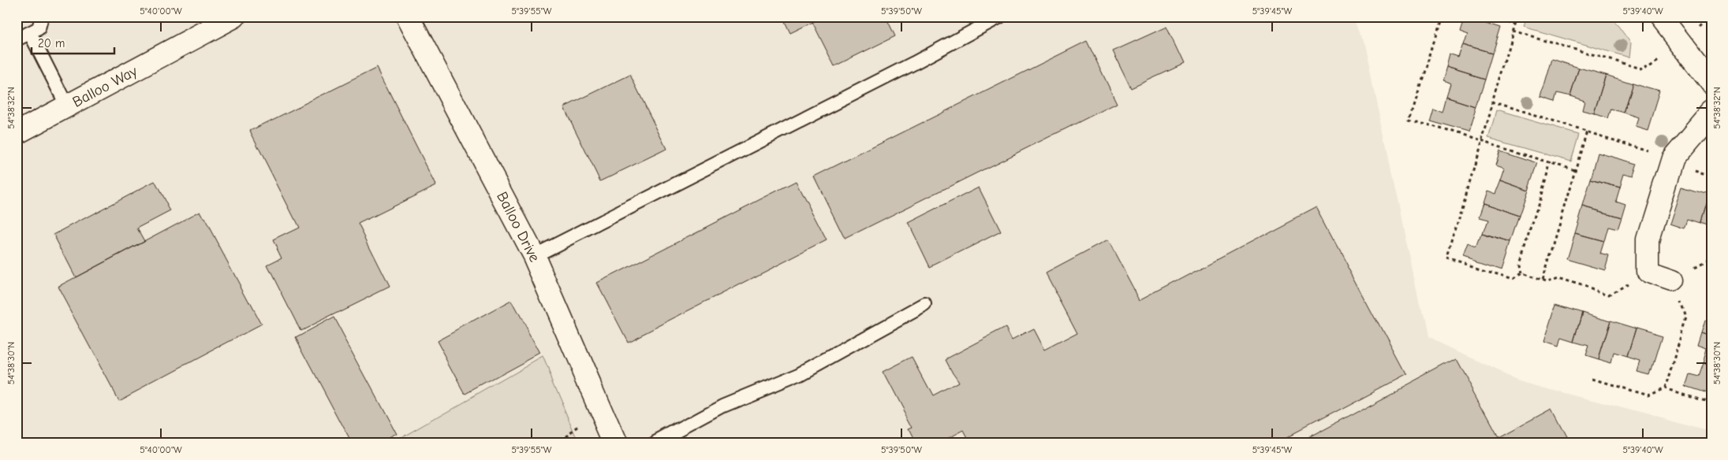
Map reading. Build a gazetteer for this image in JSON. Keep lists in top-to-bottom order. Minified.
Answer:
{"streets":{"street":["Balloo Way","Balloo Drive"]},"scale_bar":"20 m","coordinates":["5°40'00\"W","5°39'55\"W","5°39'50\"W","5°39'45\"W","5°39'40\"W","54°38'32\"N","54°38'30\"N"]}
